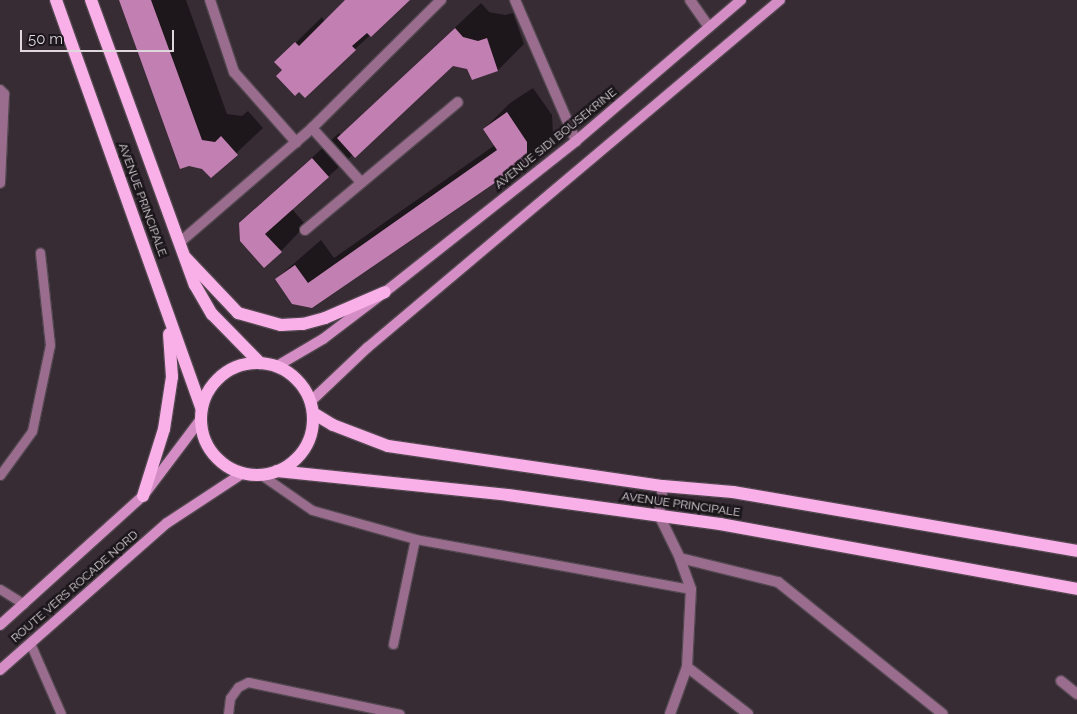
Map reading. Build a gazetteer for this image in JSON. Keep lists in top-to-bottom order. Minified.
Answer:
{"streets":{"main road":["AVENUE SIDI BOUSEKRINE","AVENUE PRINCIPALE","ROUTE VERS ROCADE NORD"]},"crossings":[["AVENUE PRINCIPALE","ROUTE VERS ROCADE NORD"]],"scale_bar":"50 m"}
